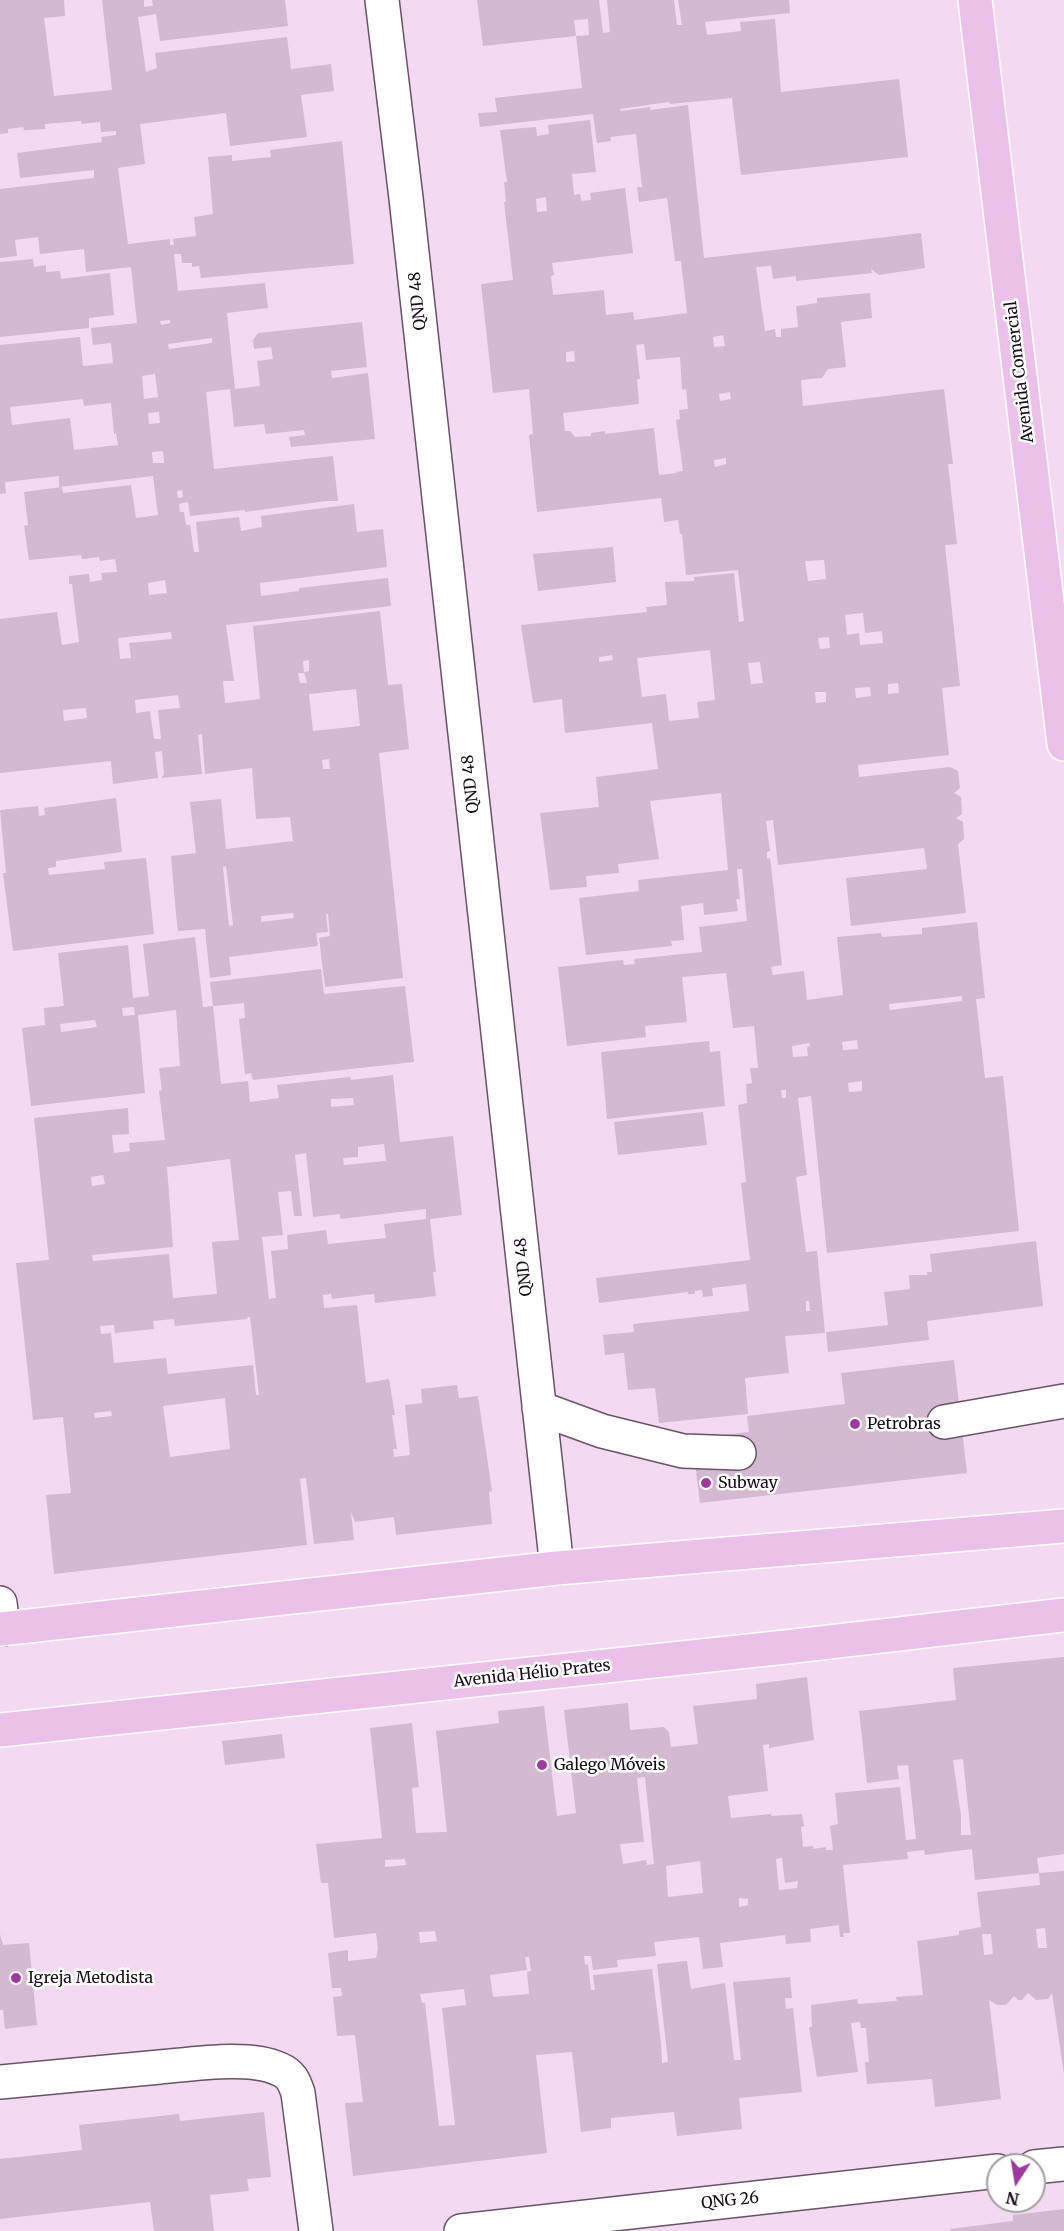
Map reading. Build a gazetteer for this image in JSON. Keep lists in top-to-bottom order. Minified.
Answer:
{"streets":{"main road":["Avenida Comercial","Avenida Hélio Prates"],"street":["QND 48","QNG 26"]},"places":["Petrobras","Subway","Galego Móveis","Igreja Metodista"],"north":"bottom"}
